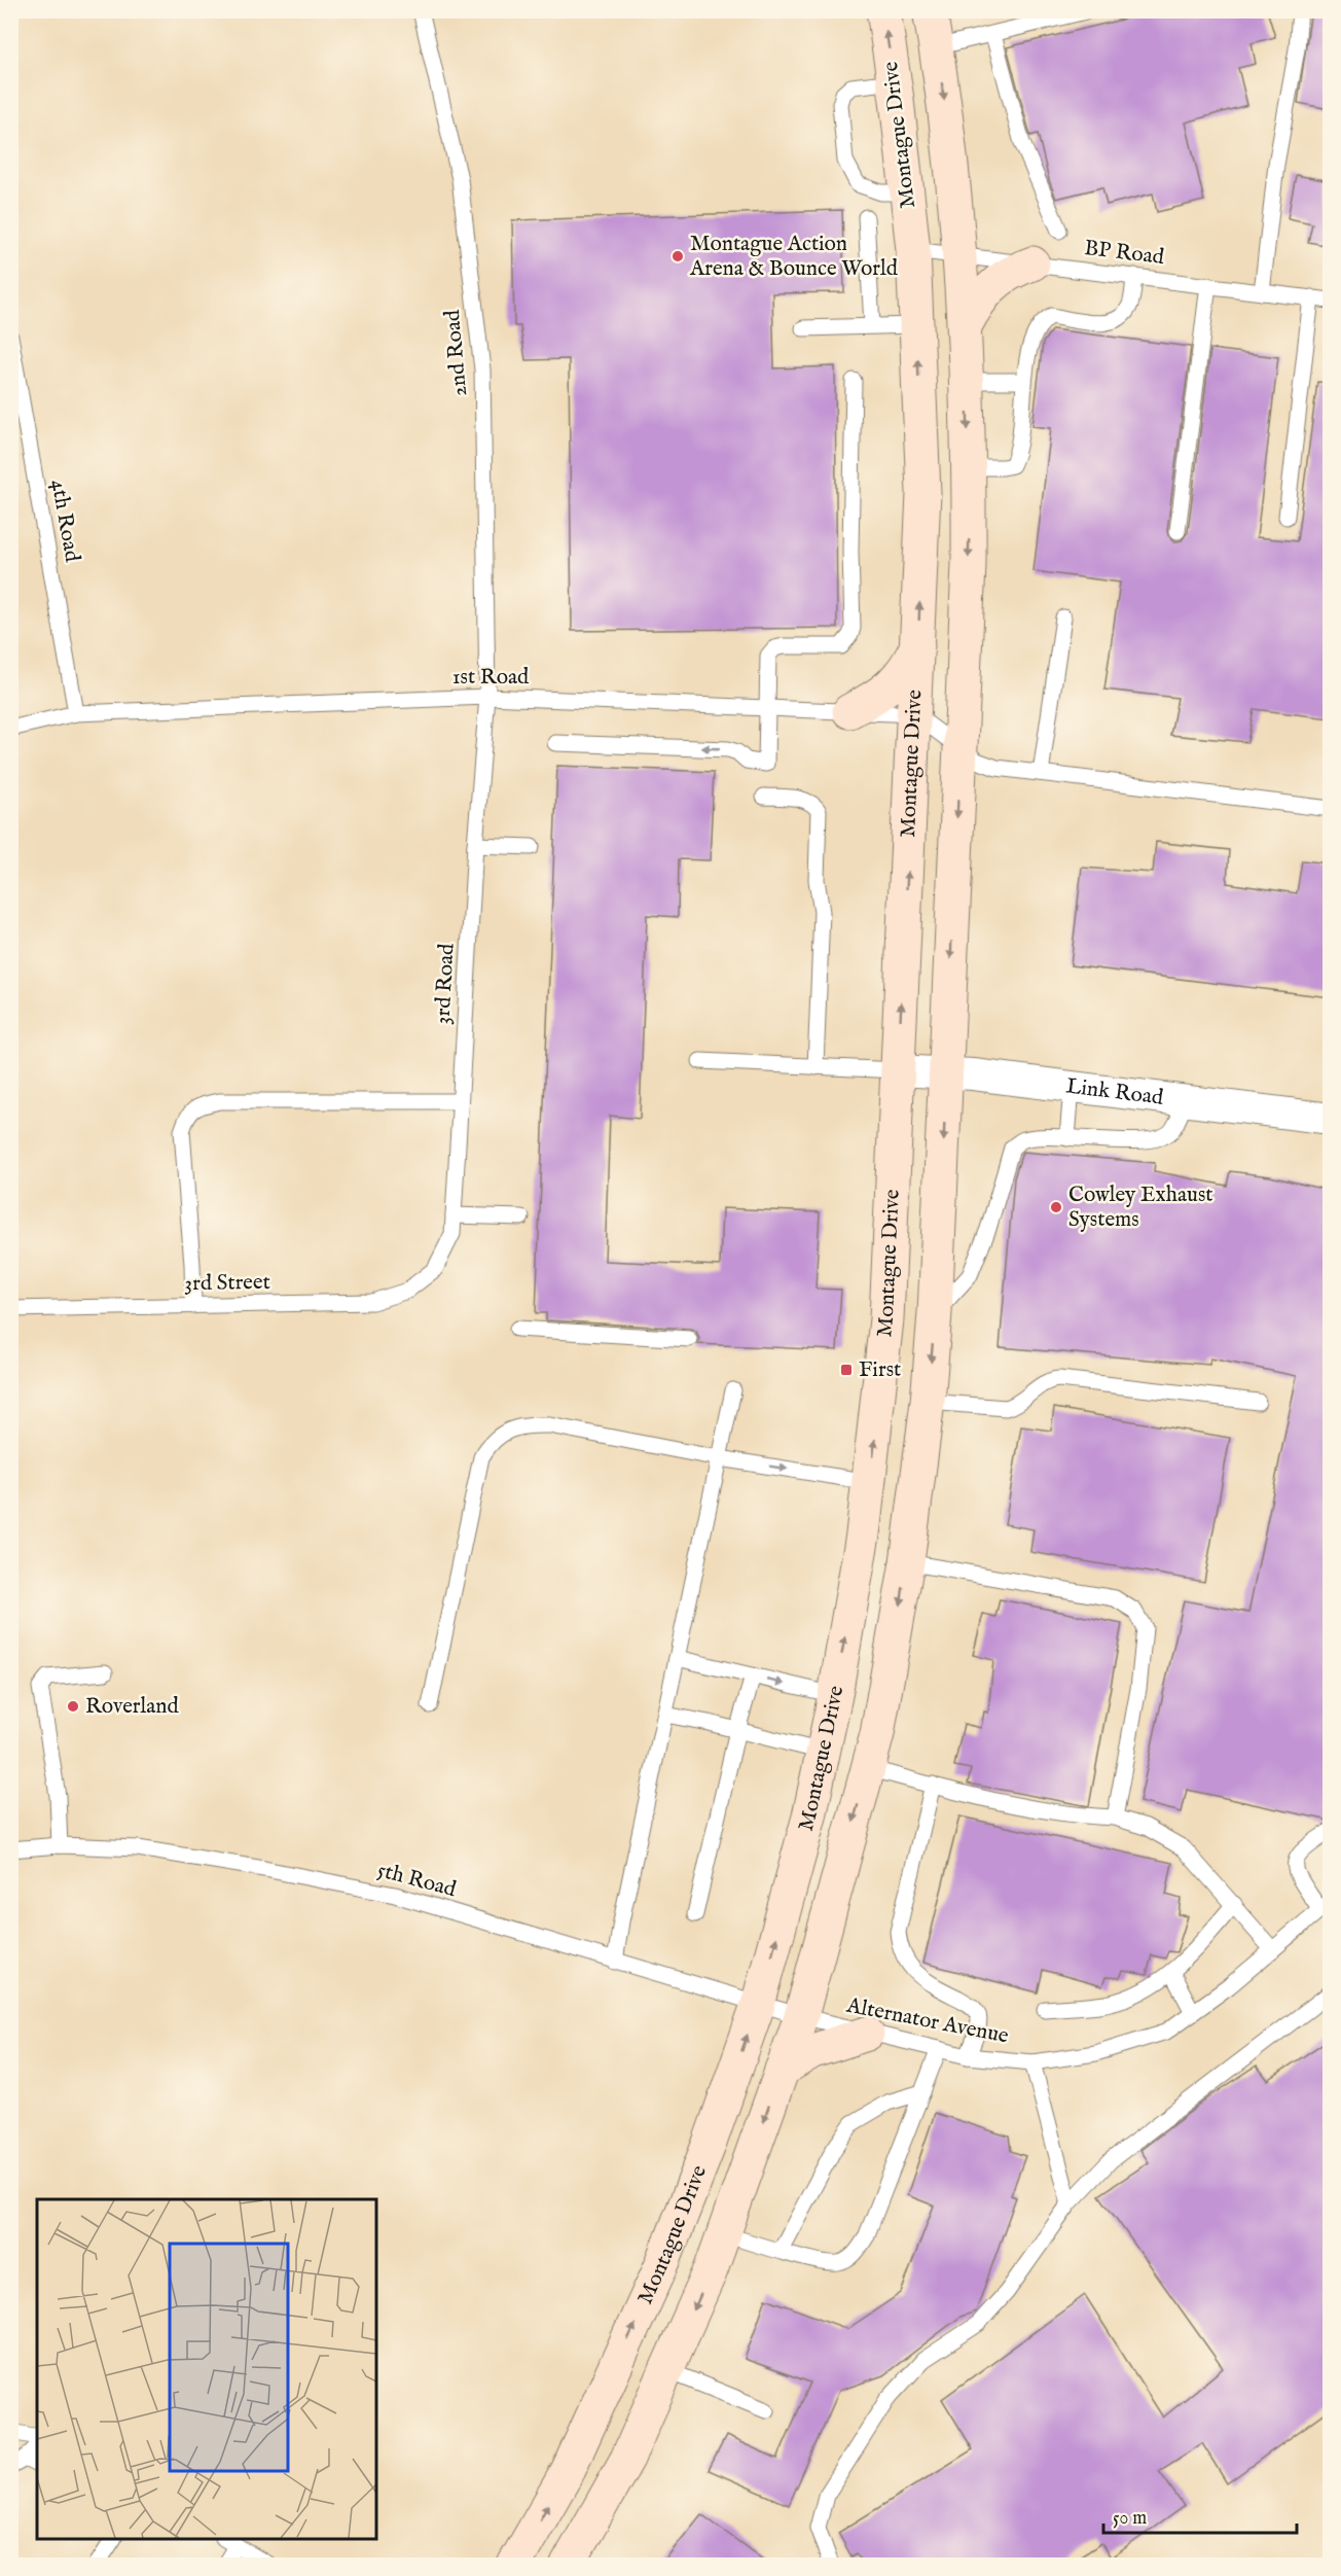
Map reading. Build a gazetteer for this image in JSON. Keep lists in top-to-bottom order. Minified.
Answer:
{"streets":{"main road":["Montague Drive"],"street":["Link Road"],"lane":["BP Road","2nd Road","4th Road","1st Road","3rd Road","3rd Street","5th Road","Alternator Avenue"]},"crossings":[["Montague Drive","BP Road"],["Montague Drive","1st Road"],["Montague Drive","Link Road"],["Montague Drive","5th Road"],["Montague Drive","Alternator Avenue"],["2nd Road","1st Road"],["2nd Road","3rd Road"],["4th Road","1st Road"],["1st Road","3rd Road"],["3rd Road","3rd Street"],["5th Road","Alternator Avenue"]],"places":{"other":["Montague Action Arena & Bounce World","Cowley Exhaust Systems","Roverland"],"transit":["First"]},"scale_bar":"50 m"}
